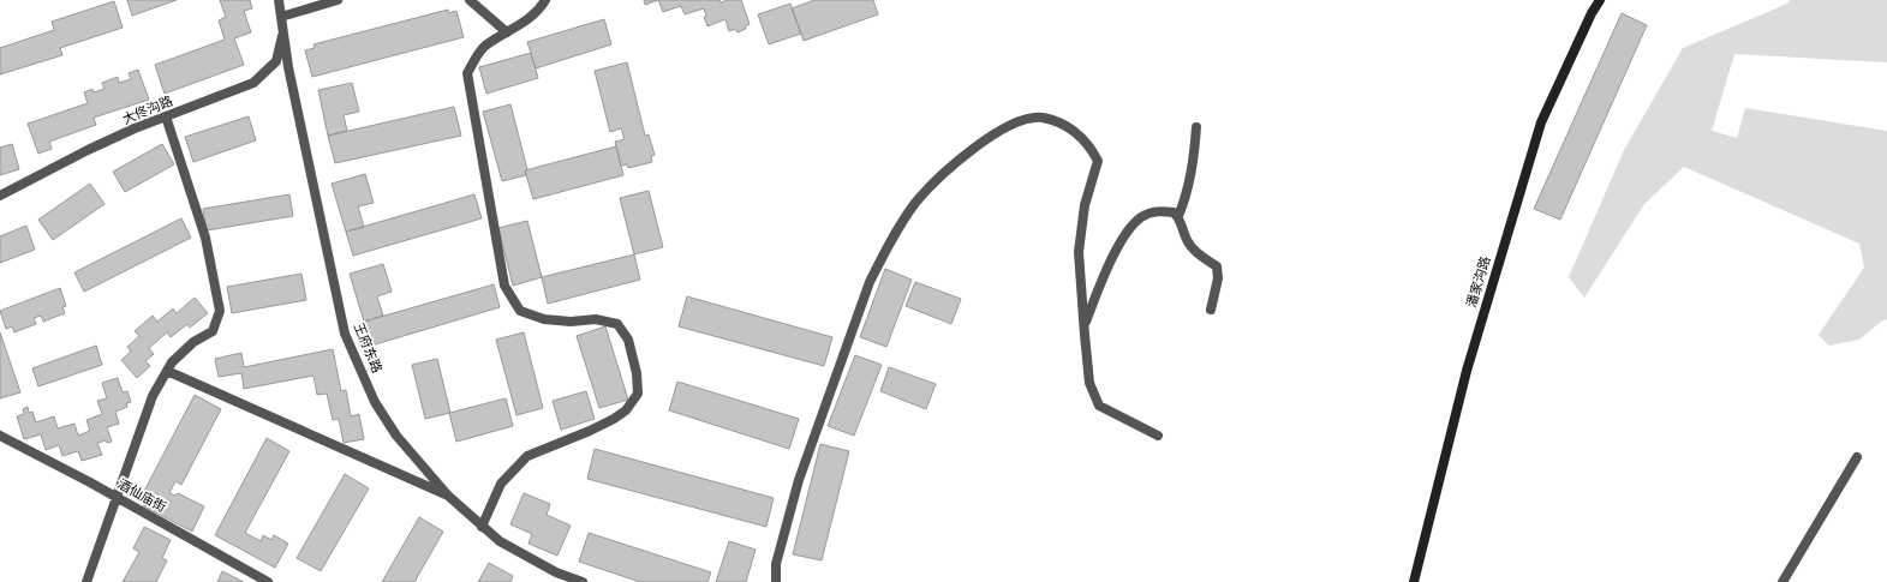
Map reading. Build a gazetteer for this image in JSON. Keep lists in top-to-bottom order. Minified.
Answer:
{"streets":{"street":["大佟沟路","潘家沟路","王府东路","酒仙庙街"]},"crossings":[["大佟沟路","王府东路"]]}
